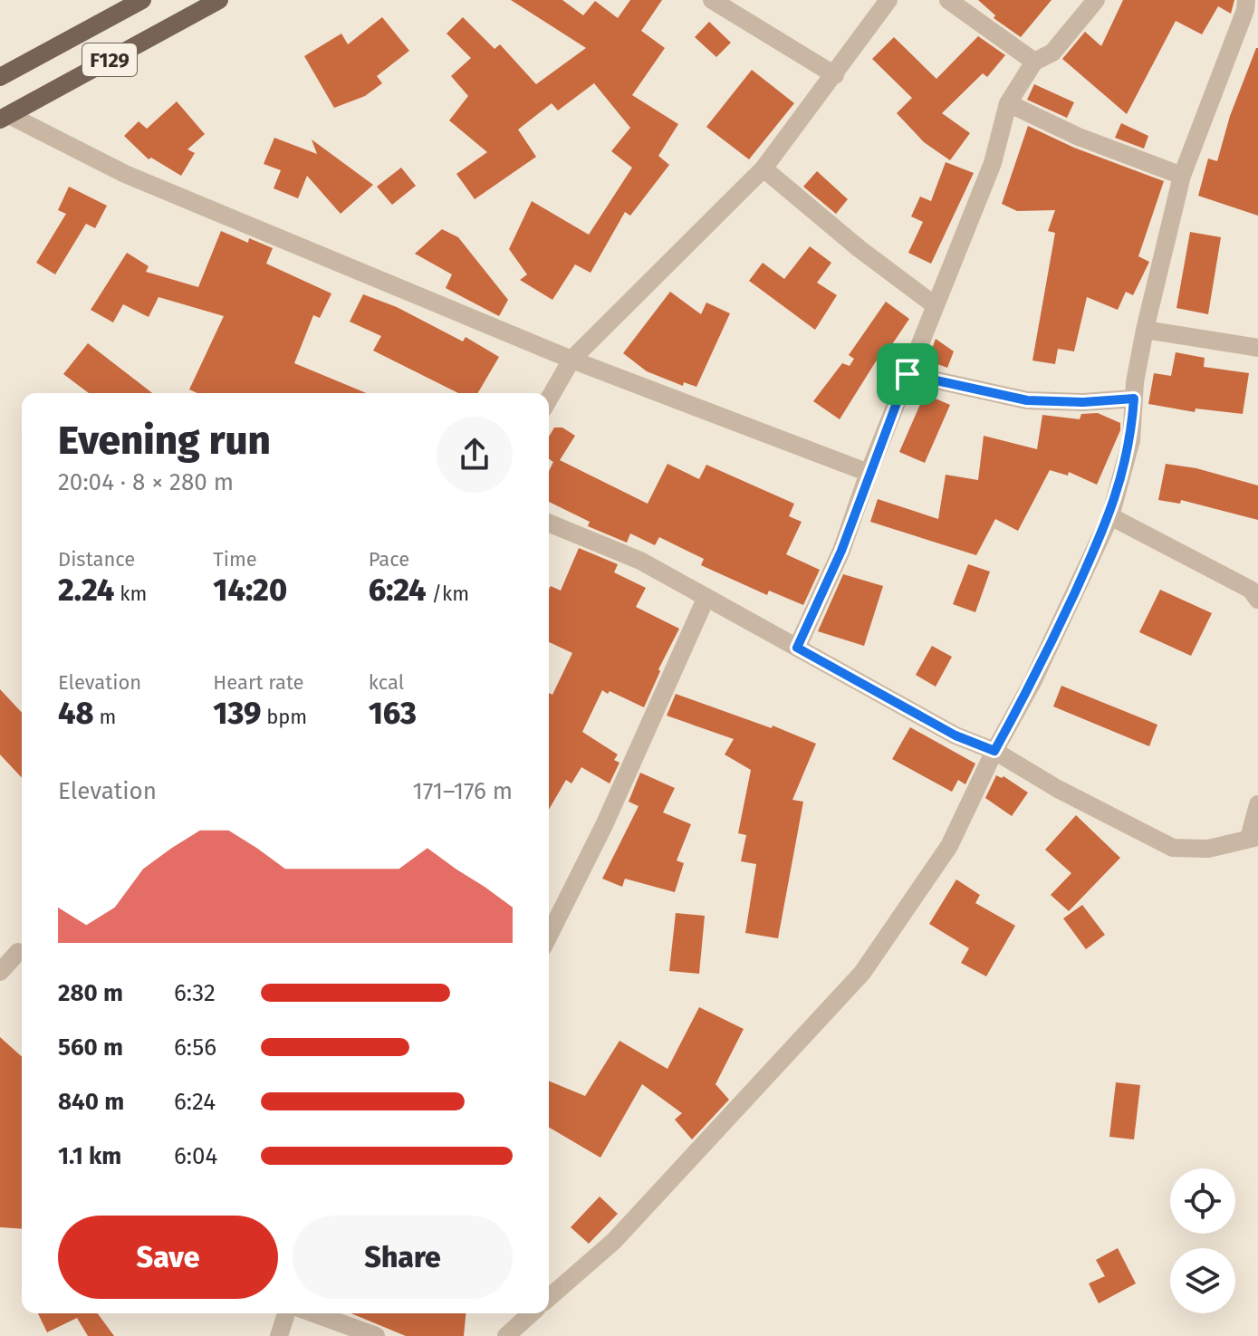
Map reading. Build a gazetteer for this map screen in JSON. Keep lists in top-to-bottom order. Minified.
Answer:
{"streets":{"main road":["F129"]},"page":{"heading":["Evening run","20:04 · 8 × 280 m"],"stats":[["Distance","2.24 km"],["Time","14:20"],["Pace","6:24 /km"],["Elevation","48 m"],["Heart rate","139 bpm"],["kcal","163"]],"chart":["Elevation","171–176 m"],"list":[{"name":"280 m","note":"6:32"},{"name":"560 m","note":"6:56"},{"name":"840 m","note":"6:24"},{"name":"1.1 km","note":"6:04"}],"buttons":["Save","Share"]}}
